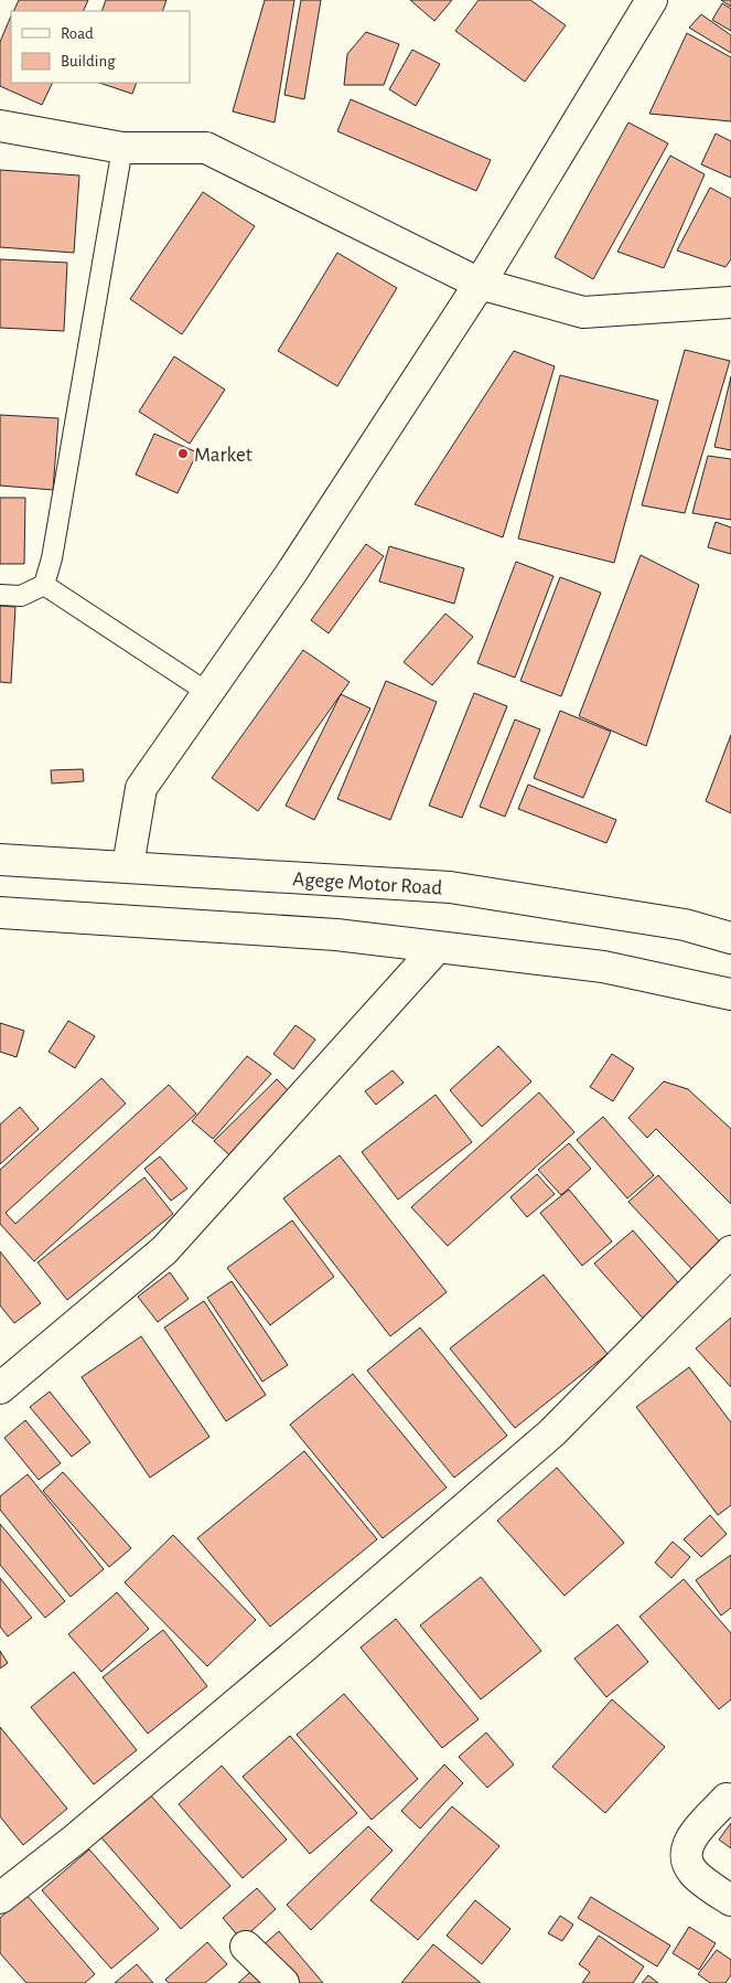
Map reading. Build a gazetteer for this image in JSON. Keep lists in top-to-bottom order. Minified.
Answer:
{"streets":{"main road":["Agege Motor Road"]},"places":["Market"],"legend":["Road","Building"]}
